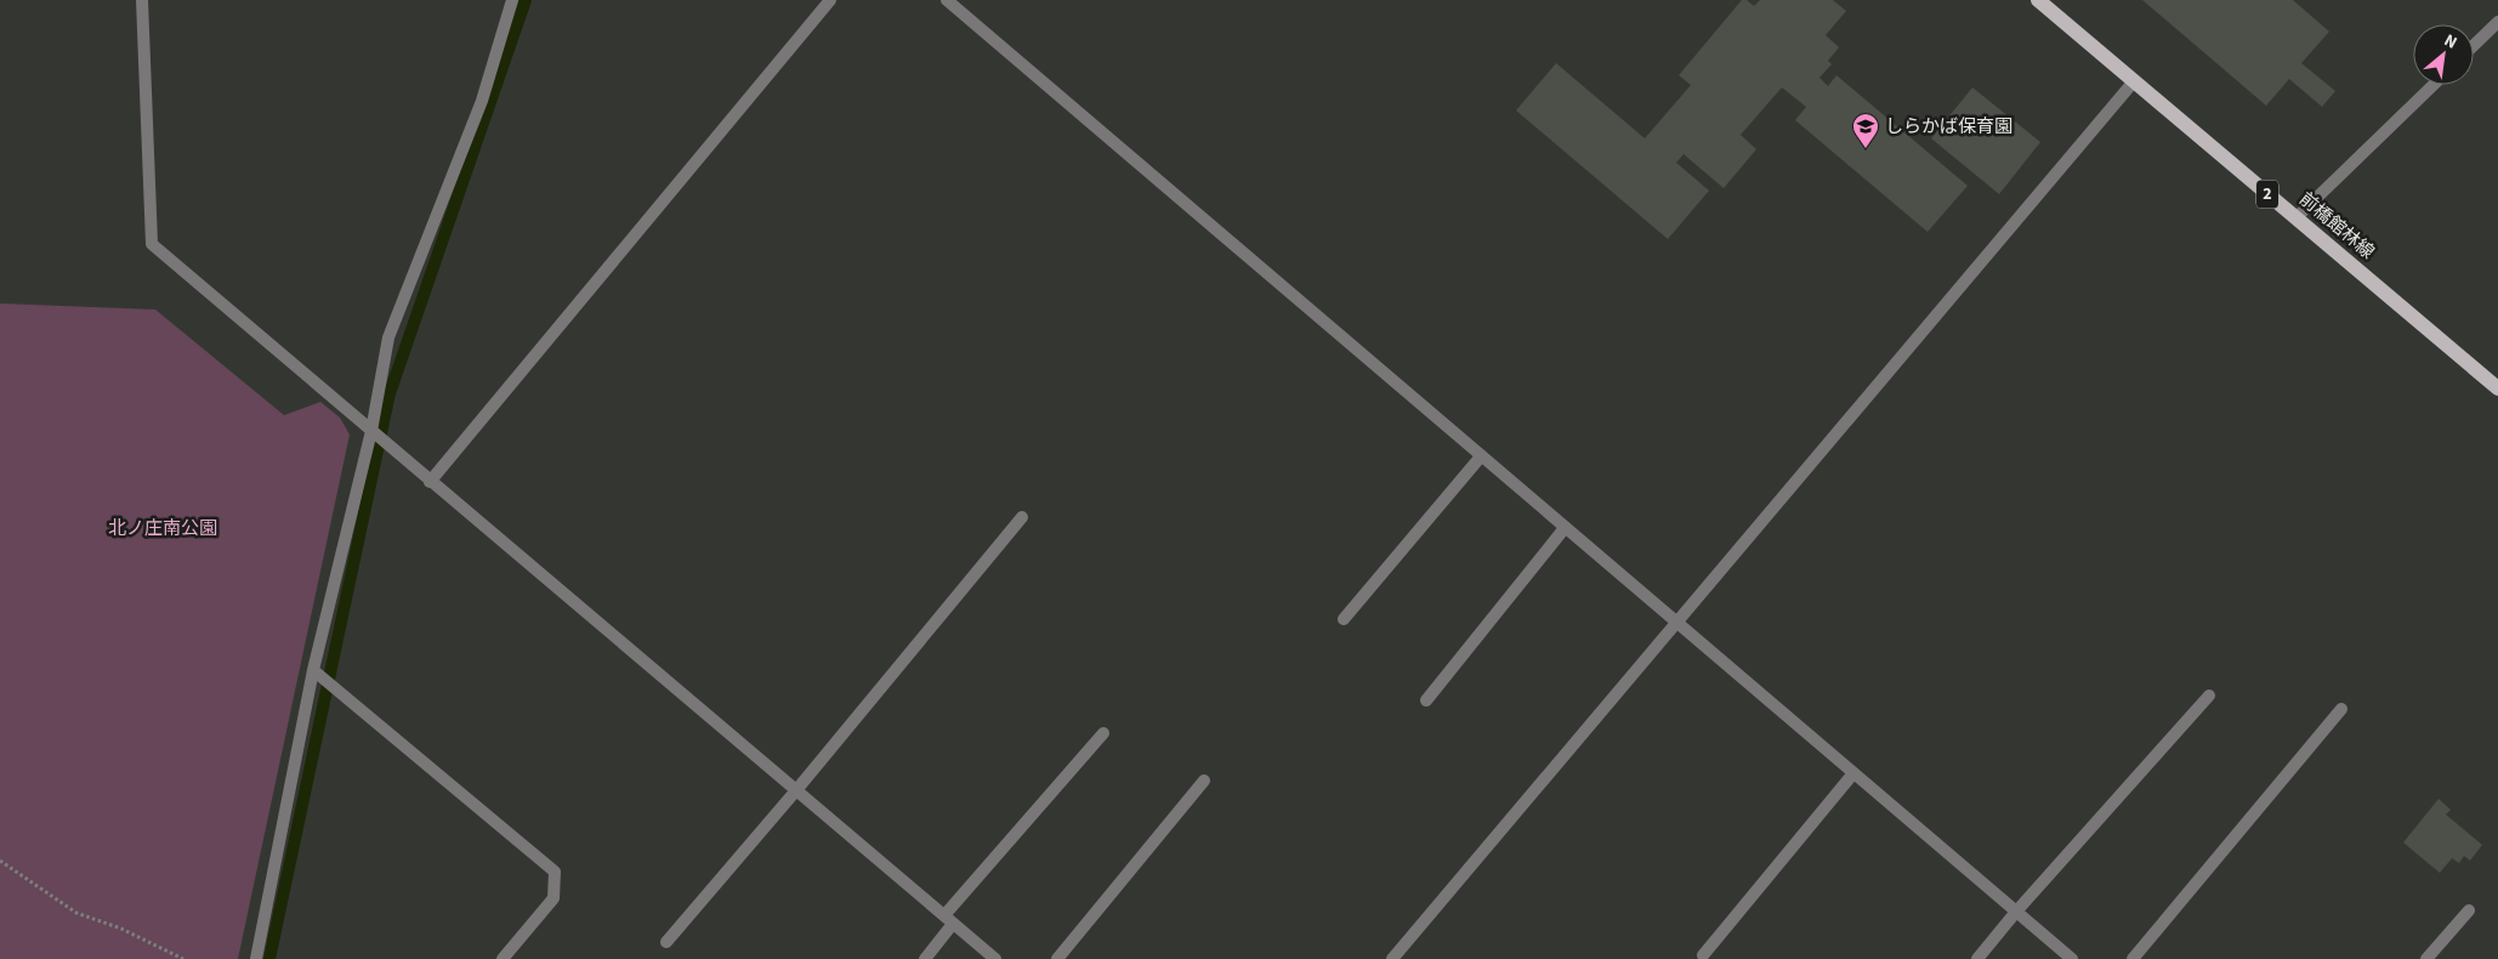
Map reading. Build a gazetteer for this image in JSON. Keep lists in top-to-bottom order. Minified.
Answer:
{"streets":{"main road":["2","前橋館林線"]},"parks":["北ノ庄南公園"],"places":{"school or university":["しらかば保育園"]},"north":"top right"}
